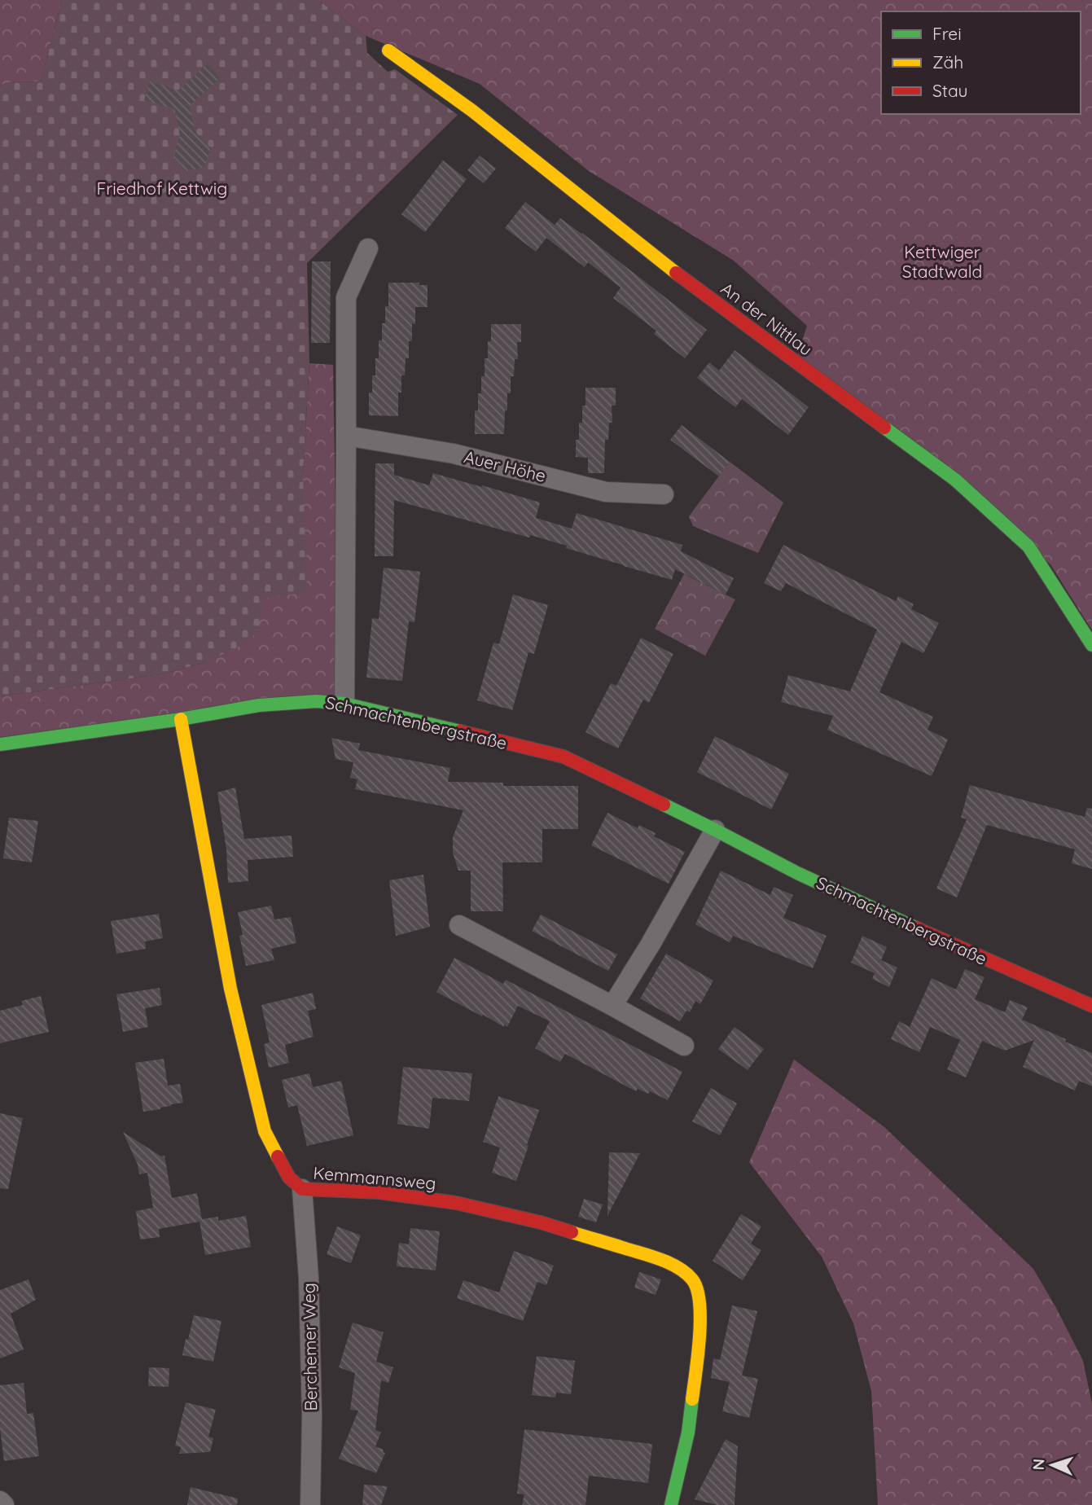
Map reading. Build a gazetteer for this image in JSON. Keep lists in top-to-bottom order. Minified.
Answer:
{"streets":{"street":["An der Nittlau","Auer Höhe","Schmachtenbergstraße","Kemmannsweg","Berchemer Weg"]},"crossings":[["Schmachtenbergstraße","Kemmannsweg"],["Kemmannsweg","Berchemer Weg"]],"parks":["Friedhof Kettwig","Kettwiger Stadtwald"],"legend":["Frei","Zäh","Stau"],"north":"left"}
